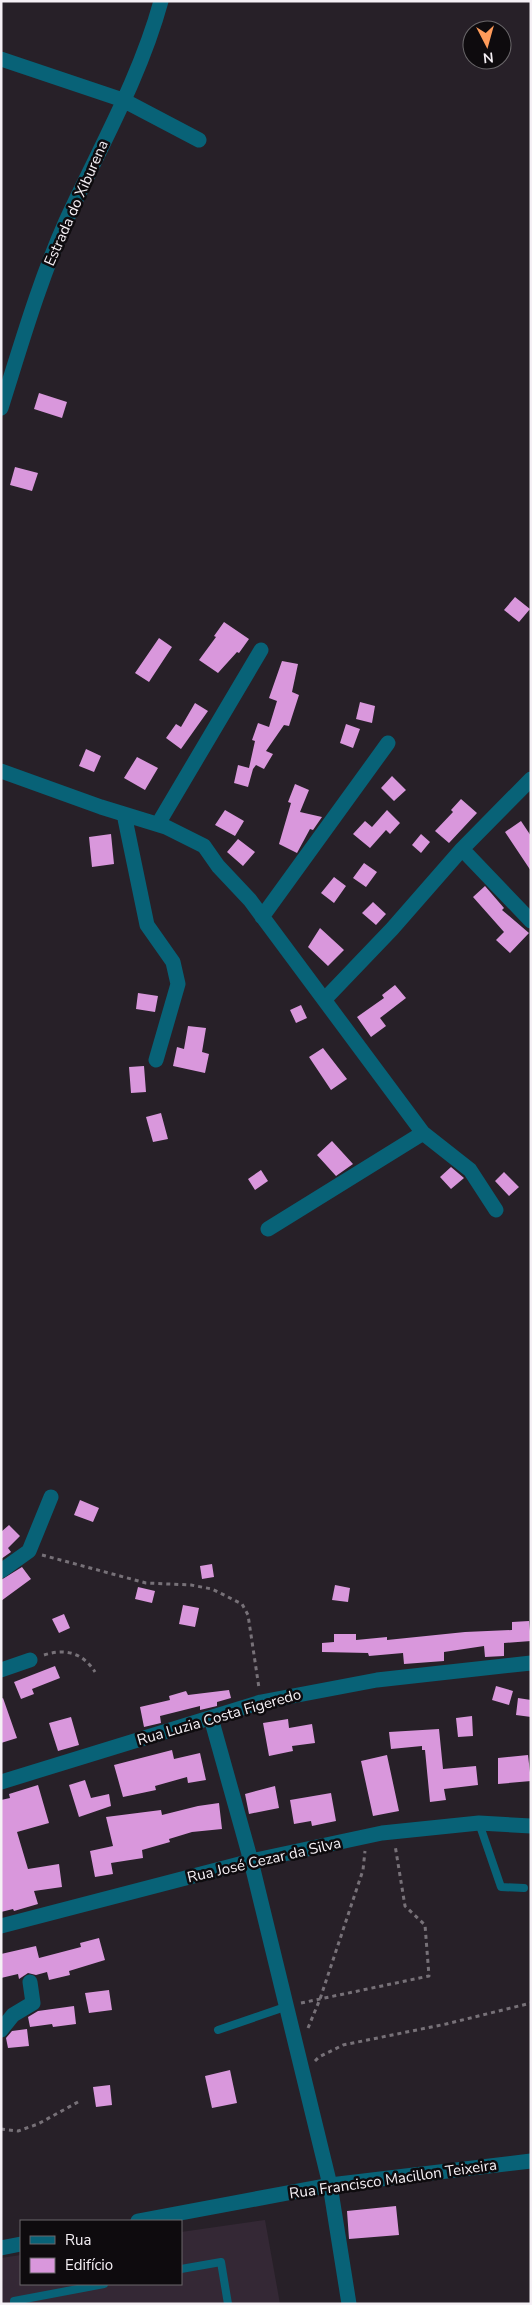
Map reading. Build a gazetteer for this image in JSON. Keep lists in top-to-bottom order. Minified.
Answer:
{"streets":{"street":["Estrada do Xiburena","Rua Luzia Costa Figeredo","Rua José Cezar da Silva","Rua Francisco Macillon Teixeira"]},"legend":["Rua","Edifício"],"north":"bottom"}
